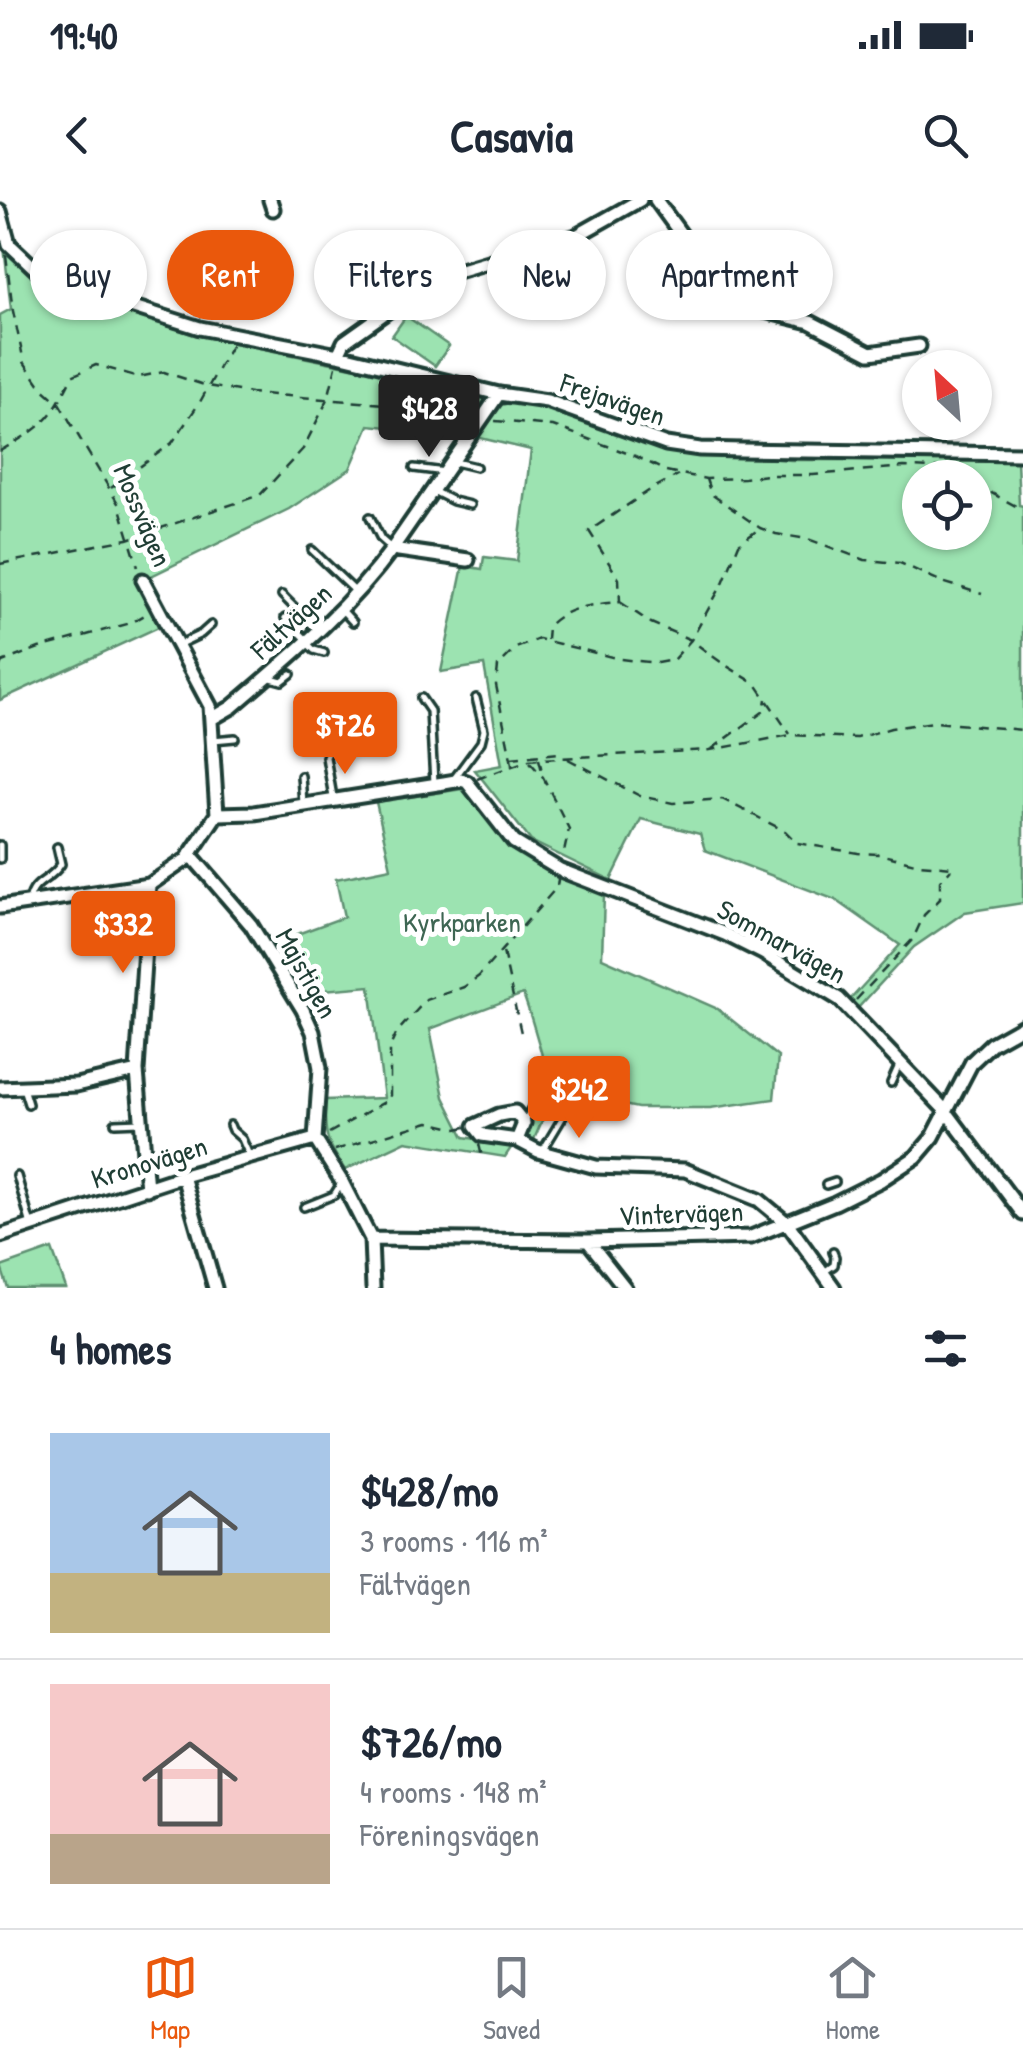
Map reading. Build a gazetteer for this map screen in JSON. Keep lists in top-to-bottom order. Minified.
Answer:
{"streets":{"street":["Frejavägen","Mossvägen","Fältvägen","Sommarvägen","Majstigen","Kronovägen","Vintervägen"]},"crossings":[["Frejavägen","Mossvägen"],["Frejavägen","Fältvägen"],["Mossvägen","Fältvägen"],["Sommarvägen","Vintervägen"],["Majstigen","Kronovägen"]],"parks":["Kyrkparken"],"north":"top left","page":{"status":"19:40","header":"Casavia","chip":["Buy","Rent","Filters","New","Apartment"],"price":["$428","$726","$332","$242"],"heading":"4 homes","list":[{"name":"$428/mo","note":"3 rooms · 116 m² · Fältvägen"},{"name":"$726/mo","note":"4 rooms · 148 m² · Föreningsvägen"}],"tabs":["Map","Saved","Home"]}}
